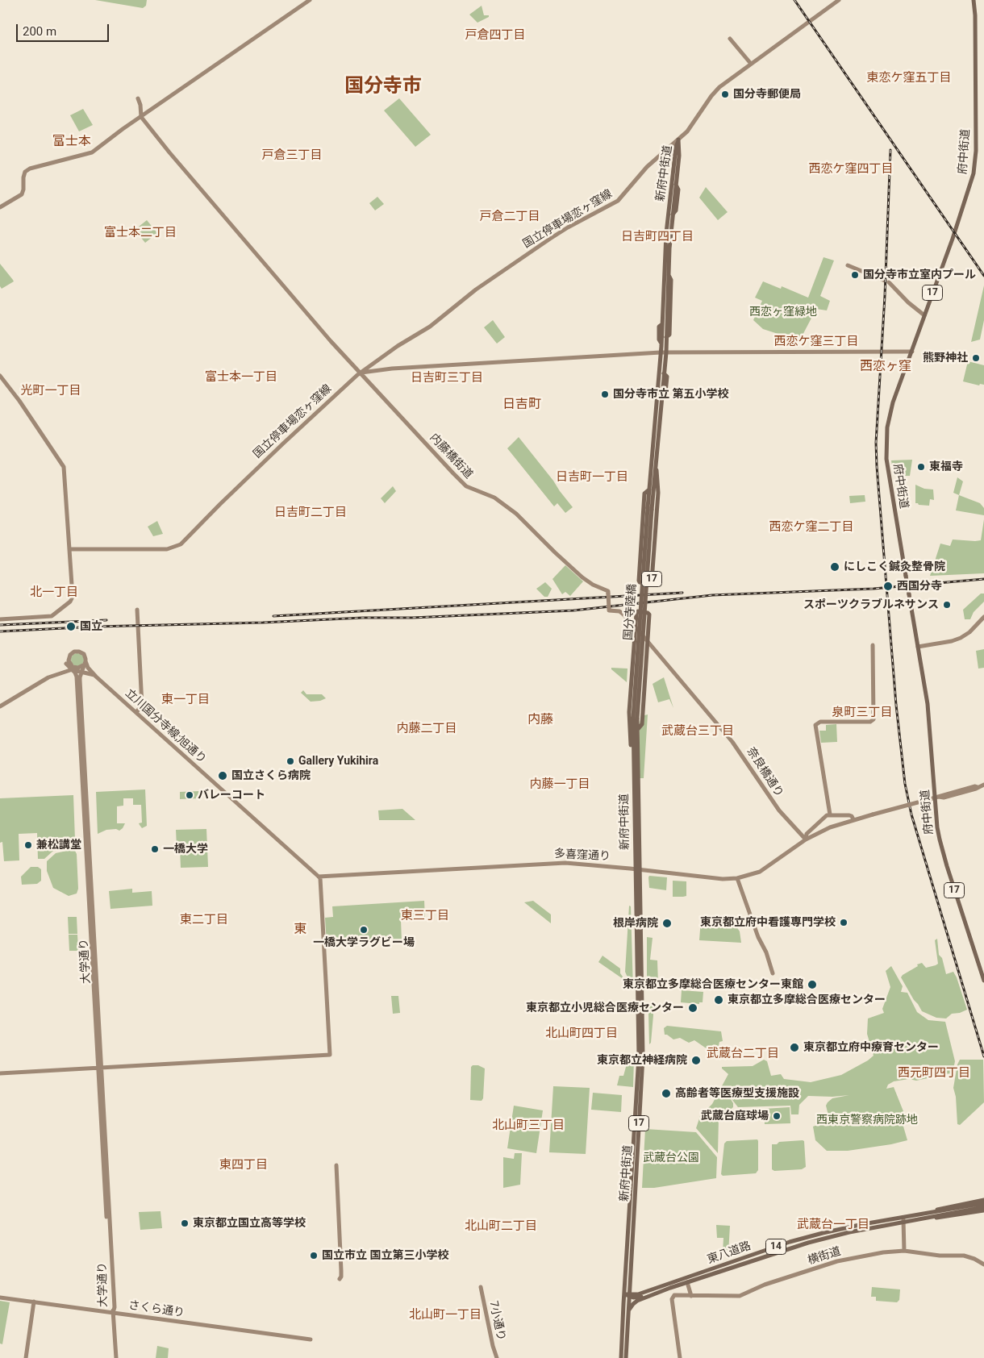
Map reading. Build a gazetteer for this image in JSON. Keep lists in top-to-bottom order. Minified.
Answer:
{"streets":{"main road":["府中街道","新府中街道","17","国分寺陸橋","14","東八道路"],"street":["国立停車場恋ヶ窪線","内藤橋街道","立川国分寺線;旭通り","奈良橋通り","多喜窪通り","大学通り","横街道","さくら通り","7小通り"]},"crossings":[["府中街道","多喜窪通り"],["新府中街道","国立停車場恋ヶ窪線"],["新府中街道","17"],["新府中街道","国分寺陸橋"],["新府中街道","多喜窪通り"],["新府中街道","東八道路"],["国立停車場恋ヶ窪線","内藤橋街道"],["17","内藤橋街道"],["17","奈良橋通り"],["立川国分寺線;旭通り","多喜窪通り"],["立川国分寺線;旭通り","大学通り"],["奈良橋通り","多喜窪通り"],["大学通り","さくら通り"],["14","東八道路"]],"districts":["戸倉四丁目","東恋ケ窪五丁目","国分寺市","富士本","戸倉三丁目","西恋ケ窪四丁目","戸倉二丁目","富士本二丁目","日吉町四丁目","西恋ケ窪三丁目","西恋ヶ窪","富士本一丁目","日吉町三丁目","光町一丁目","日吉町","日吉町一丁目","日吉町二丁目","西恋ケ窪二丁目","北一丁目","東一丁目","泉町三丁目","内藤","内藤二丁目","武蔵台三丁目","内藤一丁目","東三丁目","東二丁目","東","北山町四丁目","武蔵台二丁目","西元町四丁目","北山町三丁目","東四丁目","武蔵台一丁目","北山町二丁目","北山町一丁目"],"parks":["西恋ヶ窪緑地","西東京警察病院跡地","武蔵台公園"],"places":["国分寺郵便局","国分寺市立室内プール","熊野神社","国分寺市立 第五小学校","東福寺","にしこく鍼灸整骨院","西国分寺","スポーツクラブルネサンス","国立","Gallery Yukihira","国立さくら病院","バレーコート","兼松講堂","一橋大学","東京都立府中看護専門学校","根岸病院","一橋大学ラグビー場","東京都立多摩総合医療センター東館","東京都立多摩総合医療センター","東京都立小児総合医療センター","東京都立府中療育センター","東京都立神経病院","高齢者等医療型支援施設","武蔵台庭球場","東京都立国立高等学校","国立市立 国立第三小学校"],"scale_bar":"200 m"}
